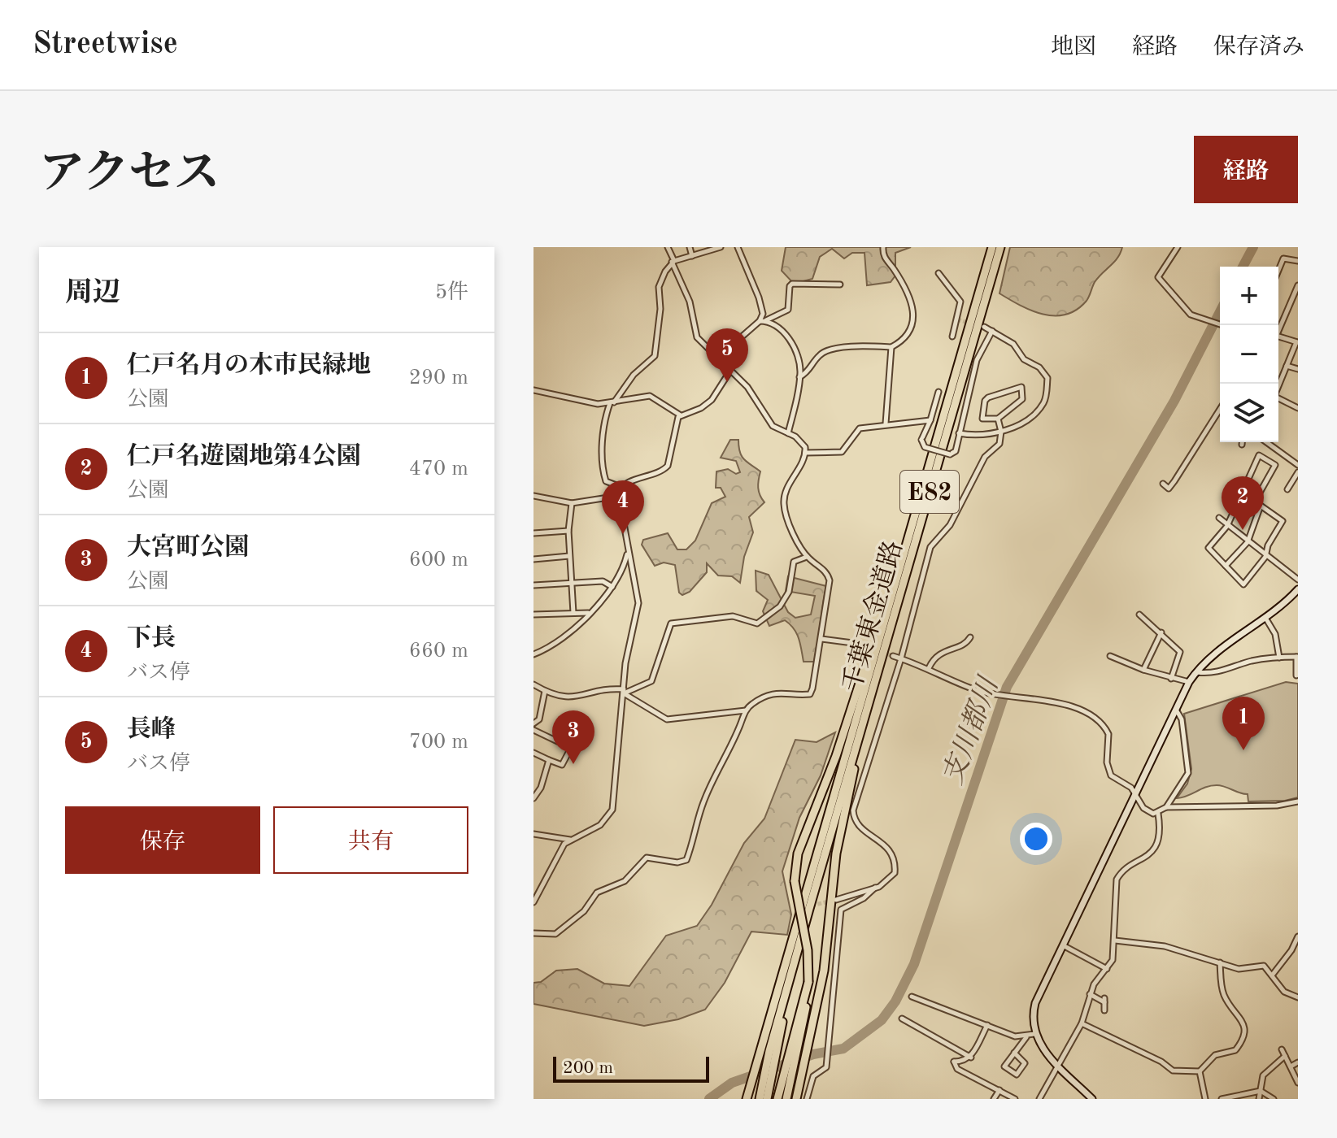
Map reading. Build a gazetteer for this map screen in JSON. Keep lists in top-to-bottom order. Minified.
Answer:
{"streets":{"highway":["E82","千葉東金道路"]},"crossings":[["E82","千葉東金道路"]],"water":["支川都川"],"scale_bar":"200 m","page":{"header":"Streetwise","nav":["地図","経路","保存済み"],"title":"アクセス","buttons":["経路",["保存","共有"]],"heading":["周辺","5件"],"map_buttons":["+","−"],"pins":["5","2","4","1","3"],"list":[{"mark":"1","name":"仁戸名月の木市民緑地","note":"公園","value":"290 m"},{"mark":"2","name":"仁戸名遊園地第4公園","note":"公園","value":"470 m"},{"mark":"3","name":"大宮町公園","note":"公園","value":"600 m"},{"mark":"4","name":"下長","note":"バス停","value":"660 m"},{"mark":"5","name":"長峰","note":"バス停","value":"700 m"}],"scale":"200 m"}}
